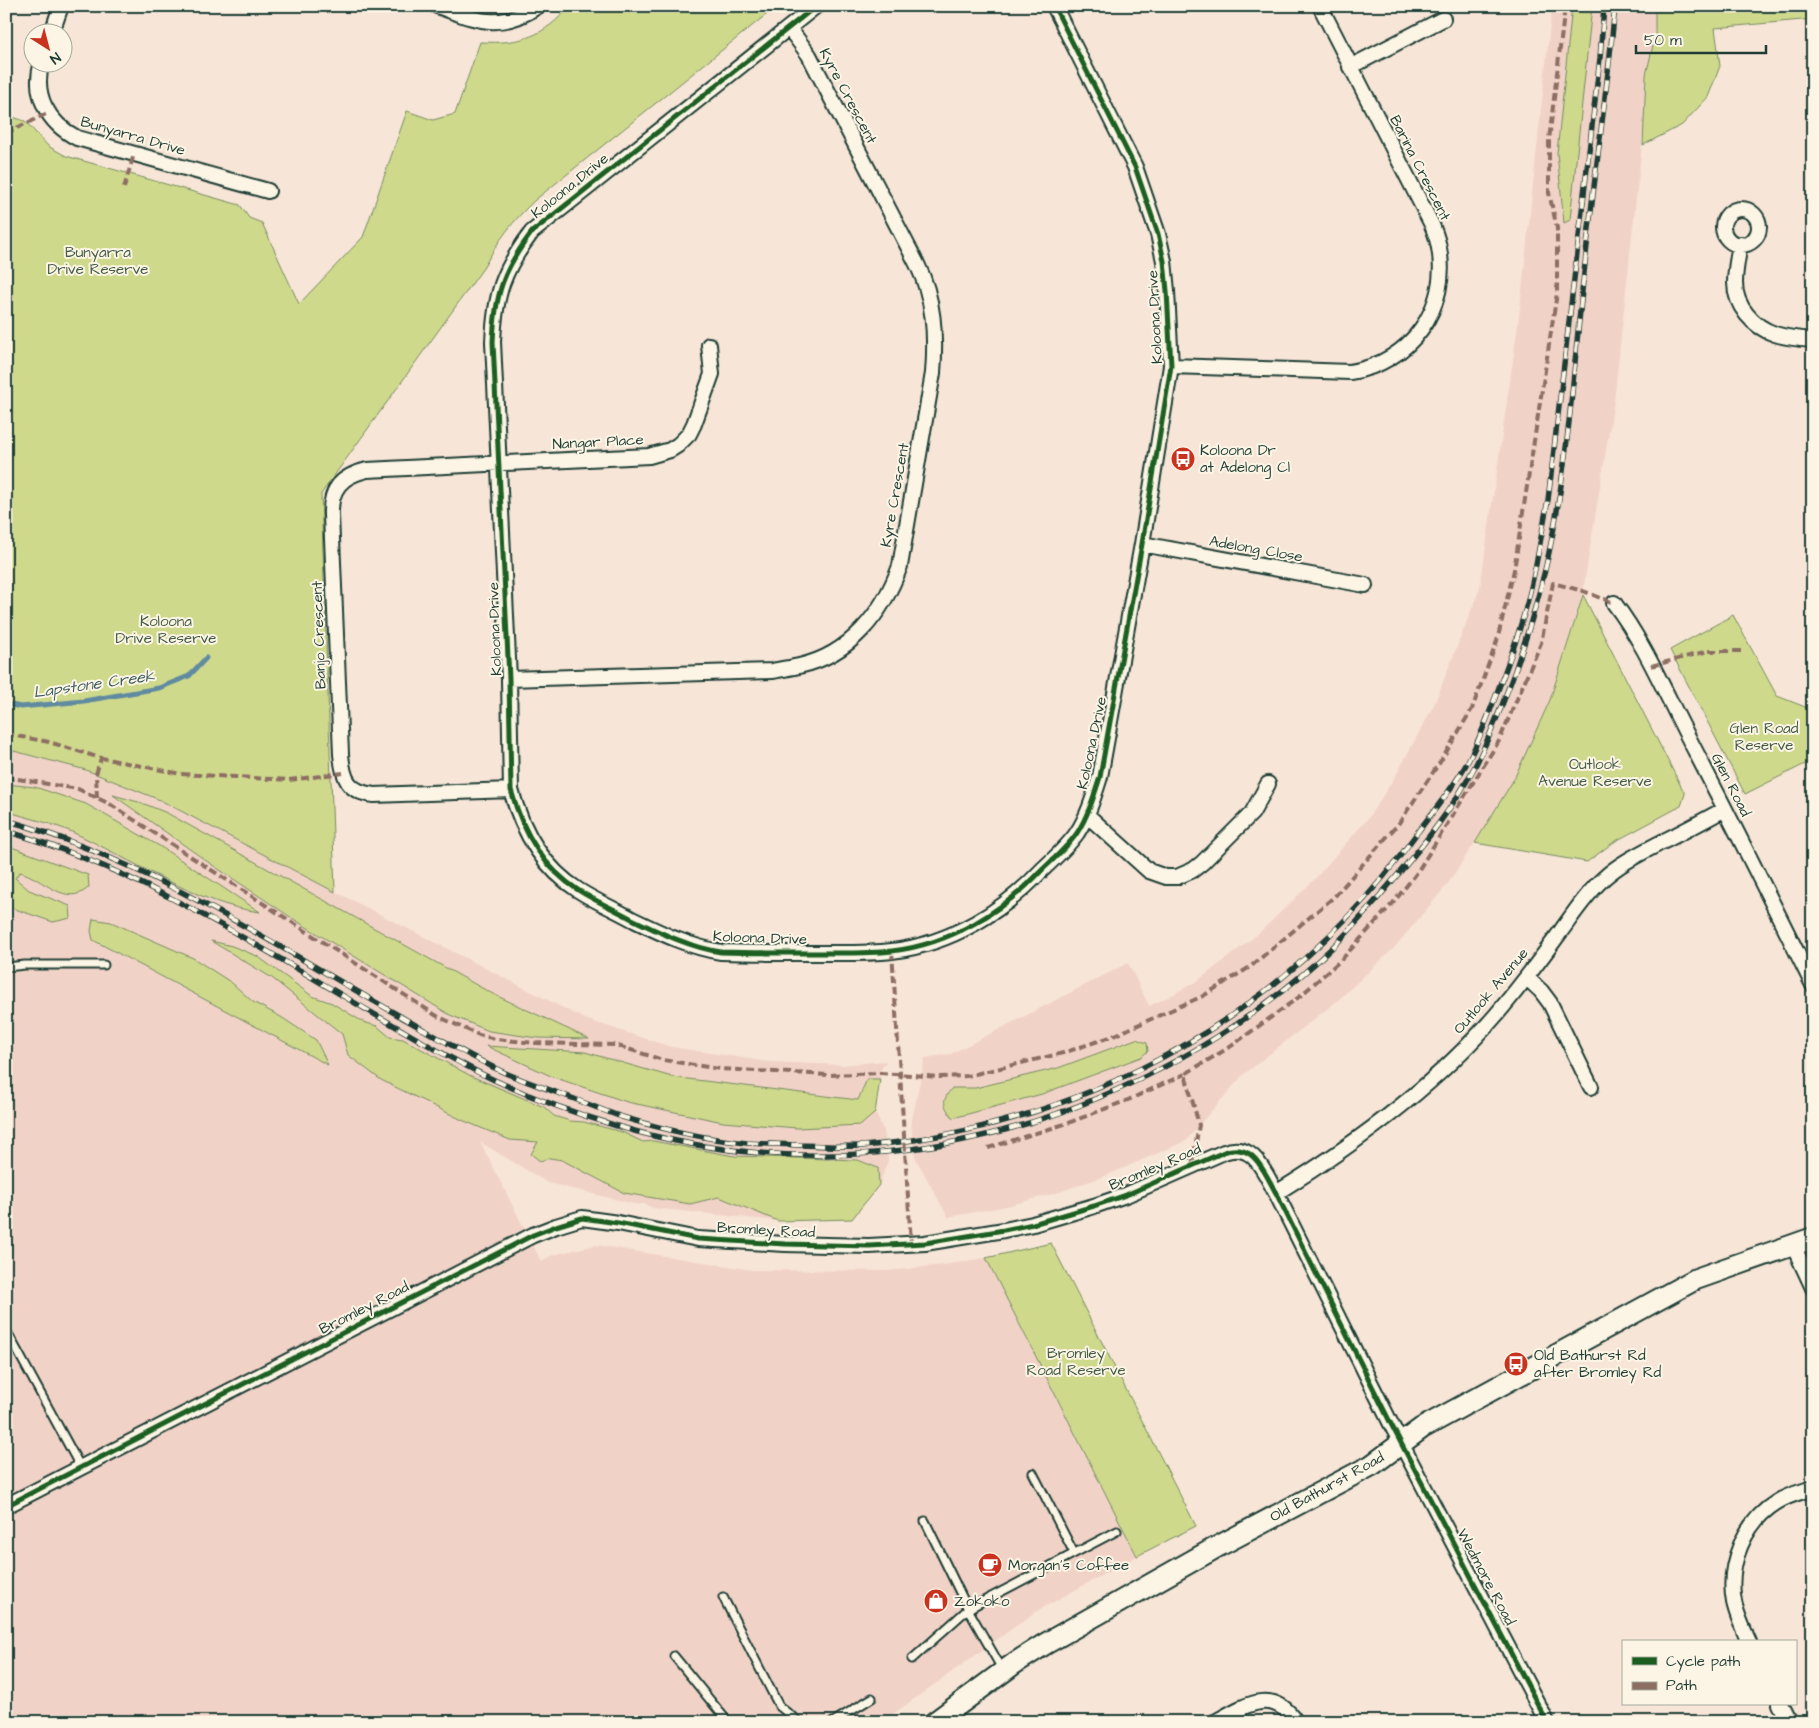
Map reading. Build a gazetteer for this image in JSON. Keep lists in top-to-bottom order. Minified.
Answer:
{"streets":{"main road":["Old Bathurst Road"],"street":["Kyre Crescent","Bunyarra Drive","Barina Crescent","Koloona Drive","Nangar Place","Adelong Close","Banjo Crescent","Glen Road","Outlook Avenue","Bromley Road","Wedmore Road"]},"crossings":[["Kyre Crescent","Koloona Drive"],["Barina Crescent","Koloona Drive"],["Koloona Drive","Nangar Place"],["Koloona Drive","Adelong Close"],["Koloona Drive","Banjo Crescent"],["Nangar Place","Banjo Crescent"],["Glen Road","Outlook Avenue"],["Outlook Avenue","Bromley Road"],["Bromley Road","Old Bathurst Road"],["Bromley Road","Wedmore Road"],["Old Bathurst Road","Wedmore Road"]],"water":["Lapstone Creek"],"parks":["Bunyarra Drive Reserve","Koloona Drive Reserve","Glen Road Reserve","Outlook Avenue Reserve","Bromley Road Reserve"],"places":{"bus stop":["Koloona Dr at Adelong Cl","Old Bathurst Rd after Bromley Rd"],"cafe":["Morgan's Coffee"],"shop":["Zokoko"]},"legend":["Cycle path","Path"],"scale_bar":"50 m","north":"bottom right"}
